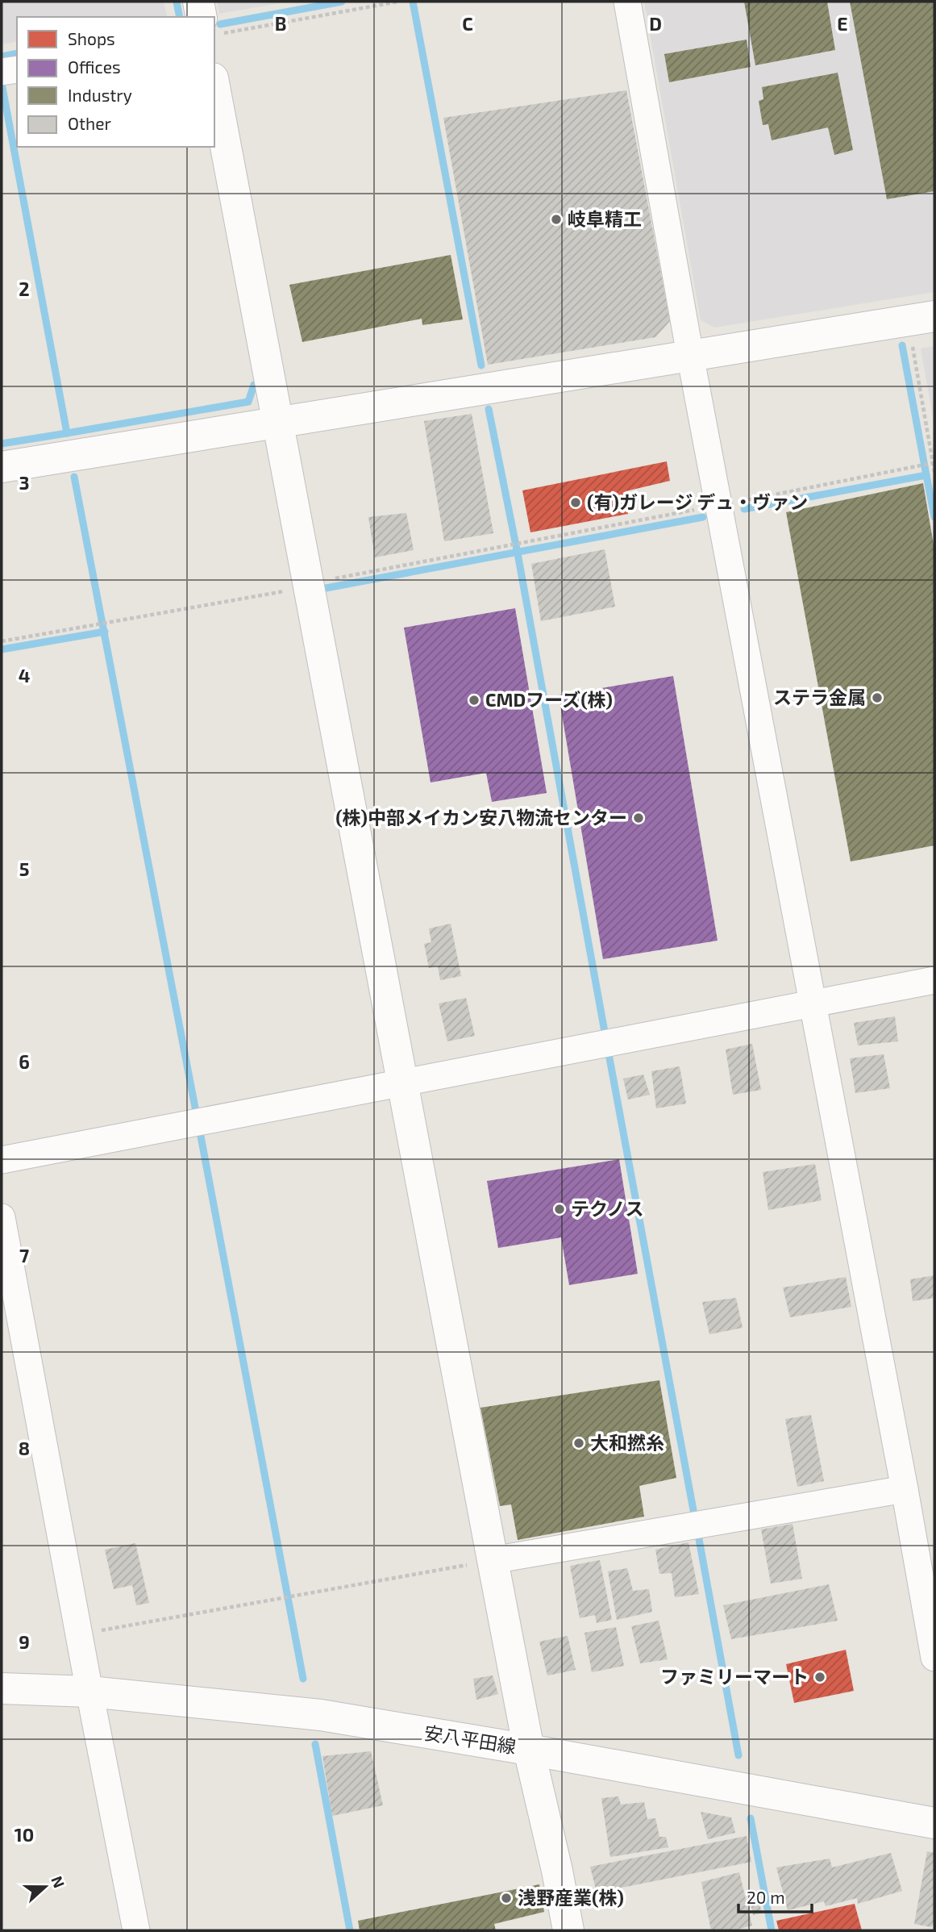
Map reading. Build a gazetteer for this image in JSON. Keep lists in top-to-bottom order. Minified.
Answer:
{"streets":{"street":["安八平田線"]},"places":["岐阜精工","(有)ガレージ デュ・ヴァン","ステラ金属","CMDフーズ(株)","(株)中部メイカン安八物流センター","テクノス","大和撚糸","ファミリーマート","浅野産業(株)"],"legend":["Shops","Offices","Industry","Other"],"scale_bar":"20 m","north":"right","grid":{"columns":["B","C","D","E"],"rows":["2","3","4","5","6","7","8","9","10"]}}
